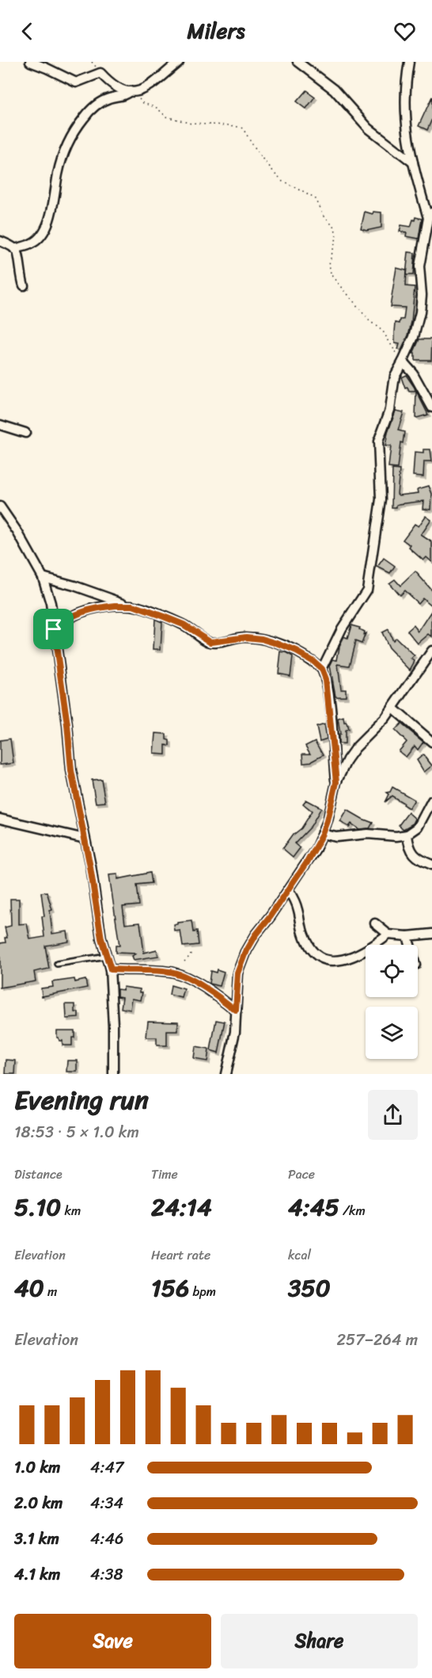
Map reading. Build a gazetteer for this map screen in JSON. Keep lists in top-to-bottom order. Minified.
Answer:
{"page":{"header":"Milers","heading":["Evening run","18:53 · 5 × 1.0 km"],"stats":[["Distance","5.10 km"],["Time","24:14"],["Pace","4:45 /km"],["Elevation","40 m"],["Heart rate","156 bpm"],["kcal","350"]],"chart":["Elevation","257–264 m"],"list":[{"name":"1.0 km","note":"4:47"},{"name":"2.0 km","note":"4:34"},{"name":"3.1 km","note":"4:46"},{"name":"4.1 km","note":"4:38"}],"buttons":["Save","Share"]}}
